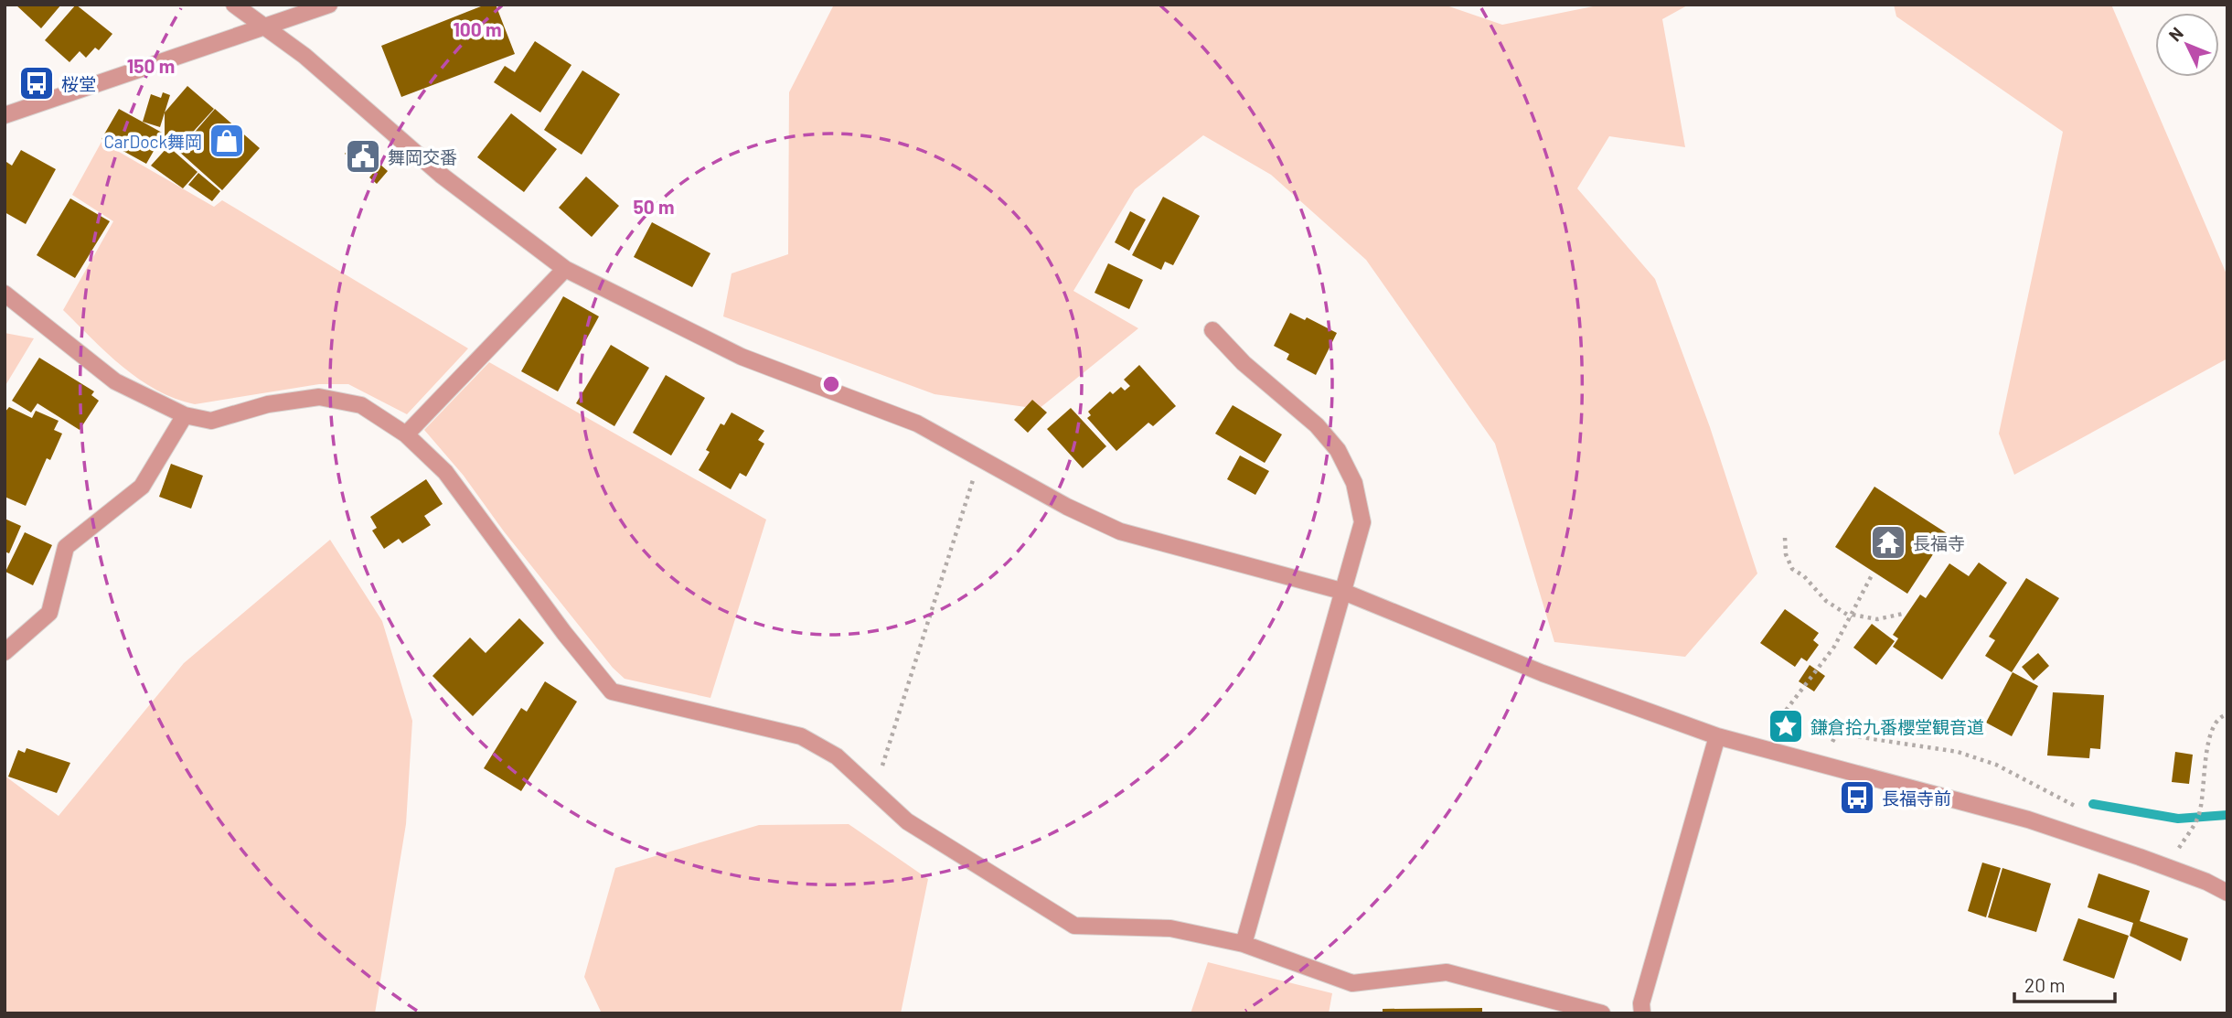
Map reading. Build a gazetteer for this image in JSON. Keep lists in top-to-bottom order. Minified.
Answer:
{"places":{"bus stop":["桜堂","長福寺前"],"shop":["CarDock舞岡"],"public building":["舞岡交番"],"temple":["長福寺"],"place":["鎌倉拾九番櫻堂観音道"]},"scale_bar":"20 m","north":"top left","rings":["100 m","150 m","50 m"]}
